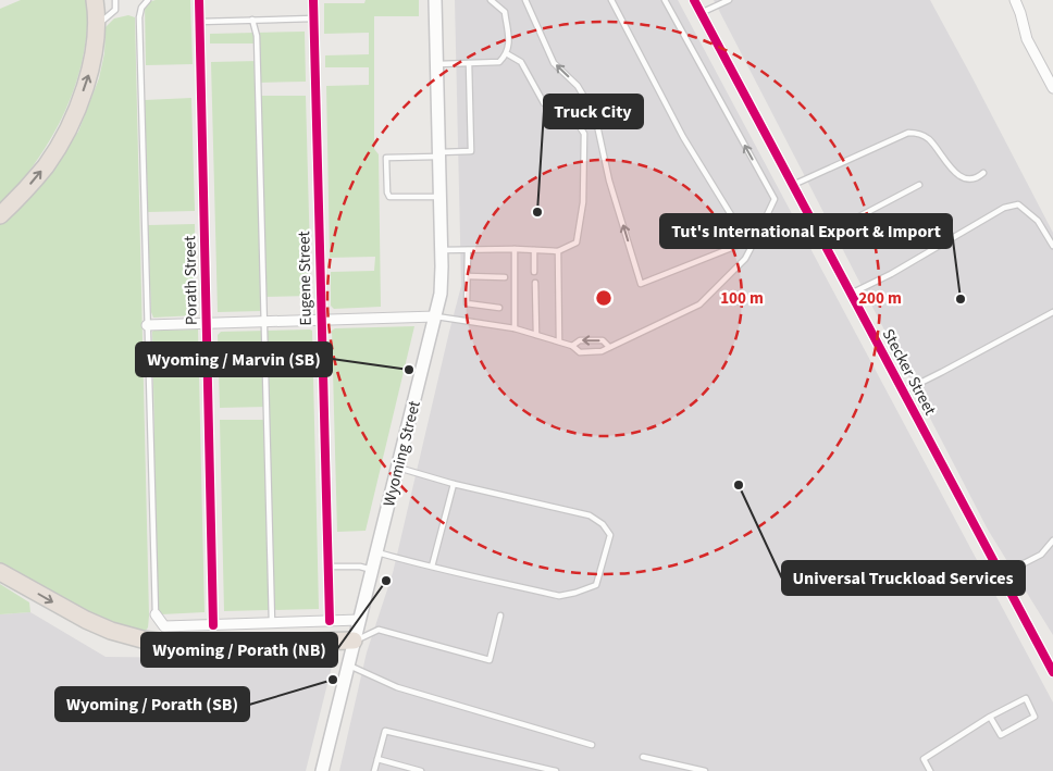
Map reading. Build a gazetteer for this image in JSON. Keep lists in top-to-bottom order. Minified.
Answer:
{"streets":{"main road":["Wyoming Street"],"street":["Eugene Street","Porath Street","Stecker Street"]},"places":["Truck City","Tut's International Export & Import","Wyoming / Marvin (SB)","Universal Truckload Services","Wyoming / Porath (NB)","Wyoming / Porath (SB)"],"rings":["100 m","200 m"]}
